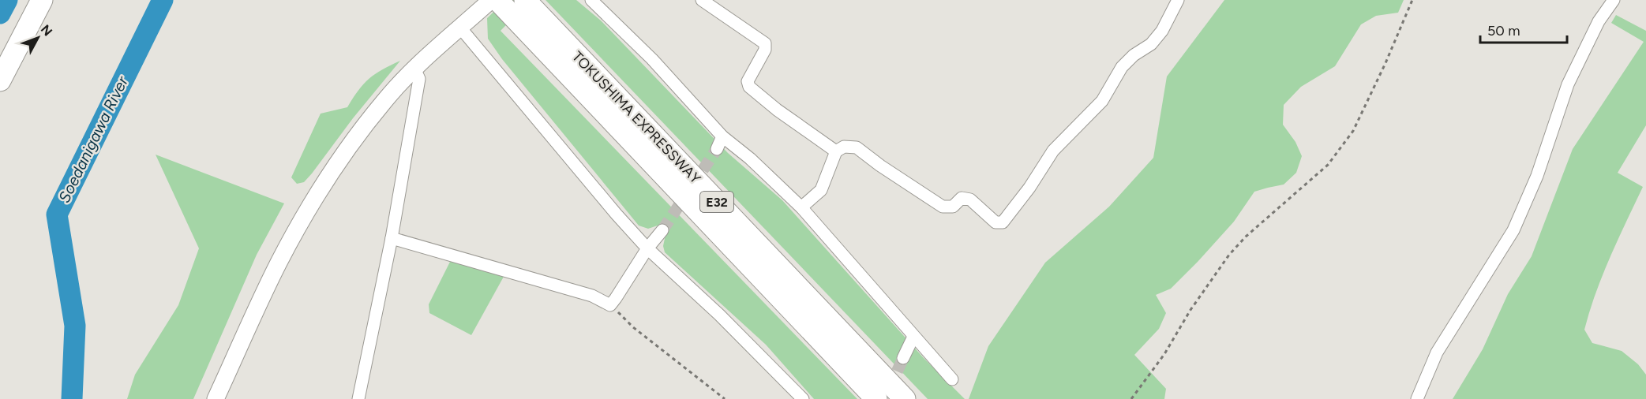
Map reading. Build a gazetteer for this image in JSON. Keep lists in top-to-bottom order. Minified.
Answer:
{"streets":{"highway":["TOKUSHIMA EXPRESSWAY","E32"]},"water":["Soedanigawa River"],"scale_bar":"50 m","north":"top right"}
